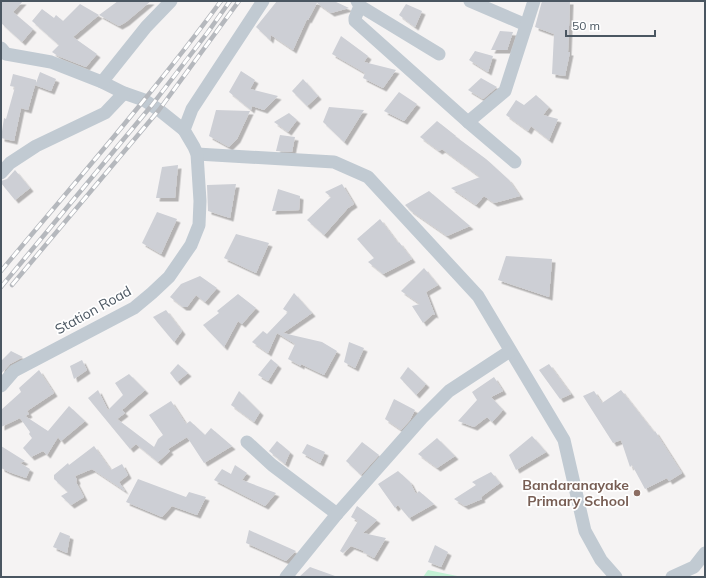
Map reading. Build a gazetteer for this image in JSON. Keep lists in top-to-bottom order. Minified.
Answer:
{"streets":{"street":["Station Road"]},"places":["Bandaranayake Primary School"],"scale_bar":"50 m"}
